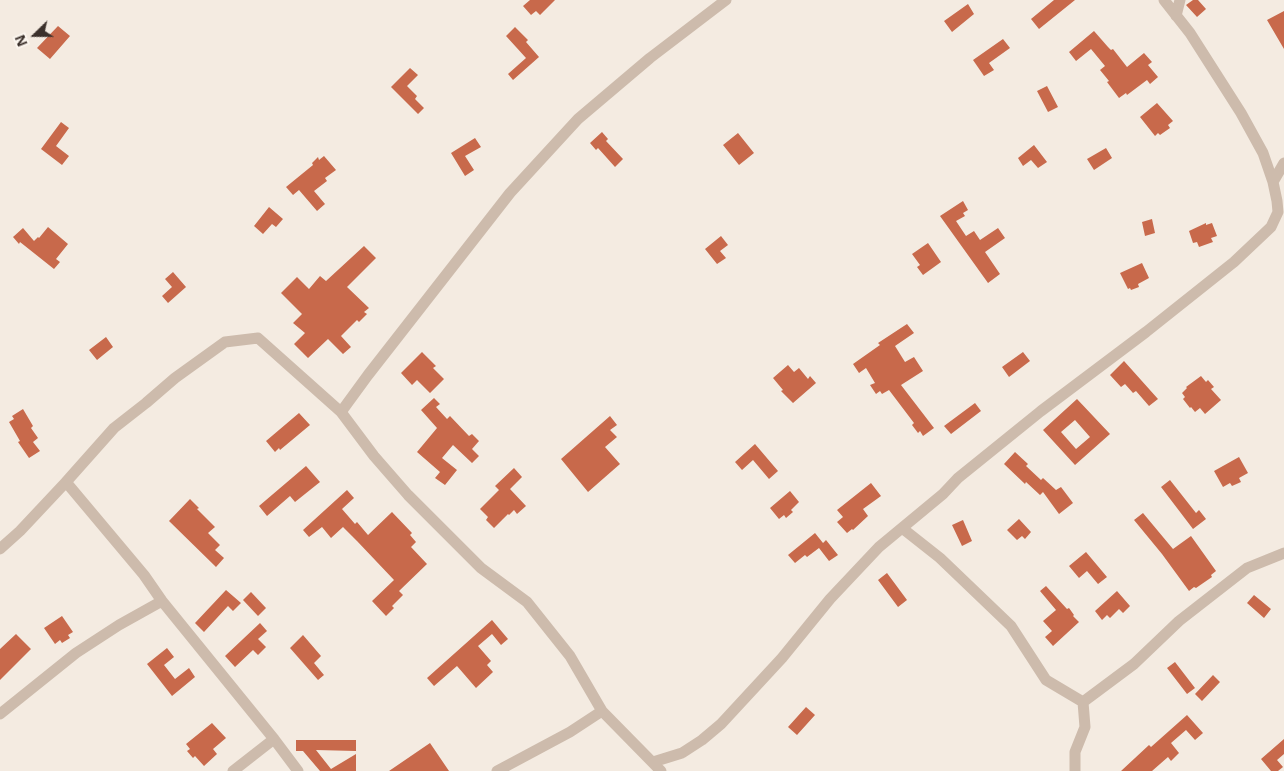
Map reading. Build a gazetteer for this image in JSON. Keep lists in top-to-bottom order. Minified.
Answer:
{"north":"left"}
